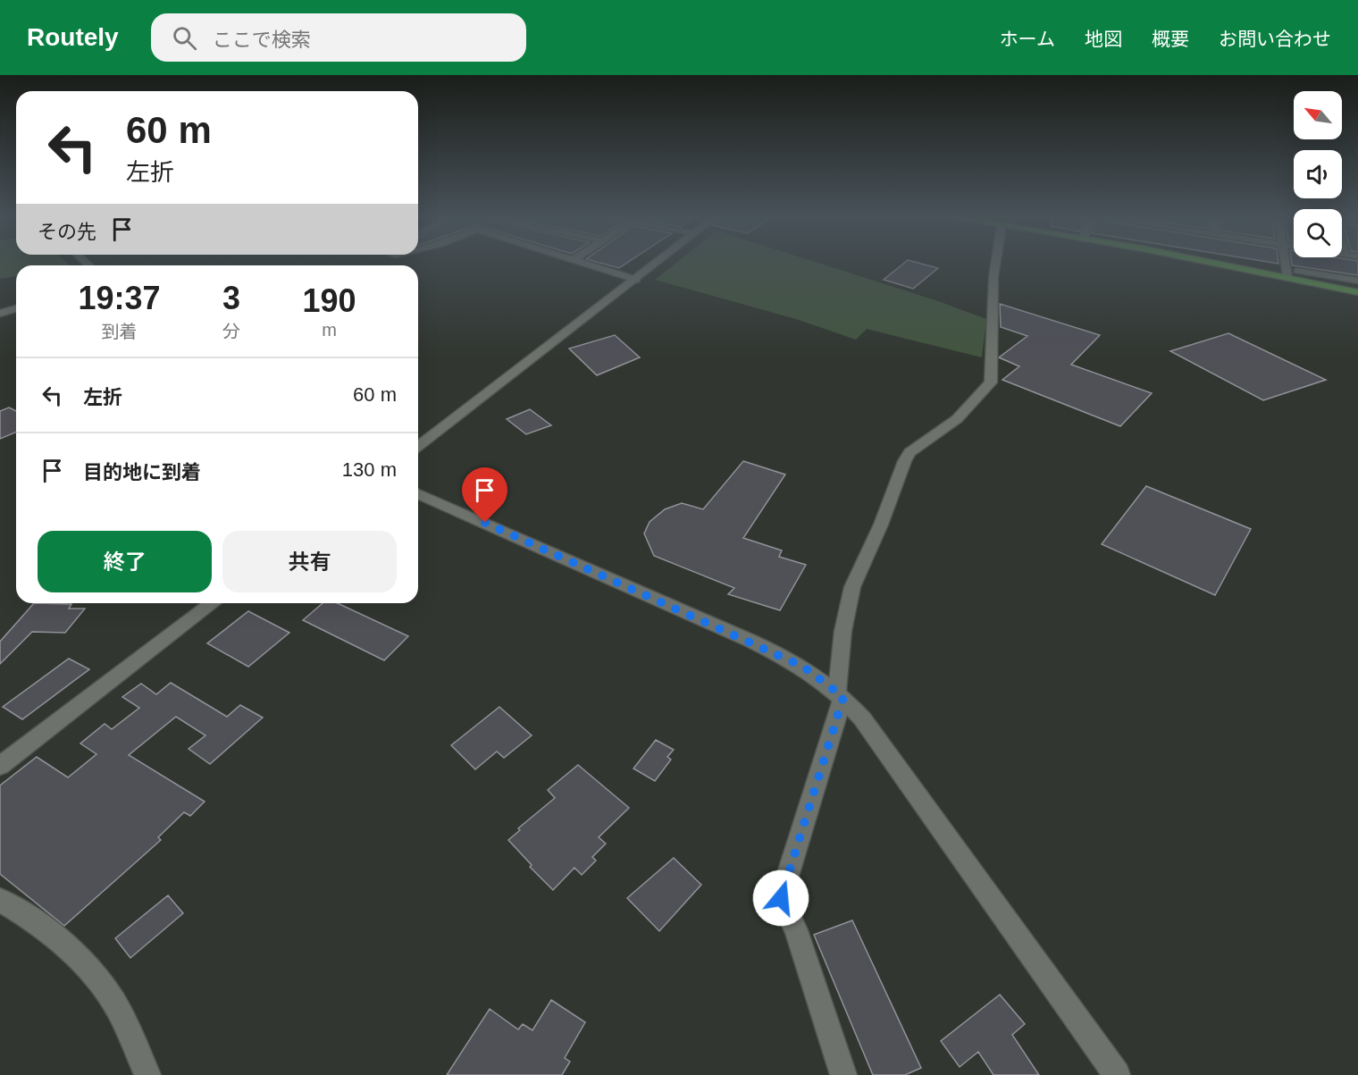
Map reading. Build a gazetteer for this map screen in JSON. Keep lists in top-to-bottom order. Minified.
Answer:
{"north":"top left","page":{"header":"Routely","search":"ここで検索","nav":["ホーム","地図","概要","お問い合わせ"],"turn":["60 m","左折"],"then":"その先","eta":["19:37","到着","3","分","190","m"],"list":[{"name":"左折","value":"60 m"},{"name":"目的地に到着","value":"130 m"}],"buttons":["終了","共有"]}}
